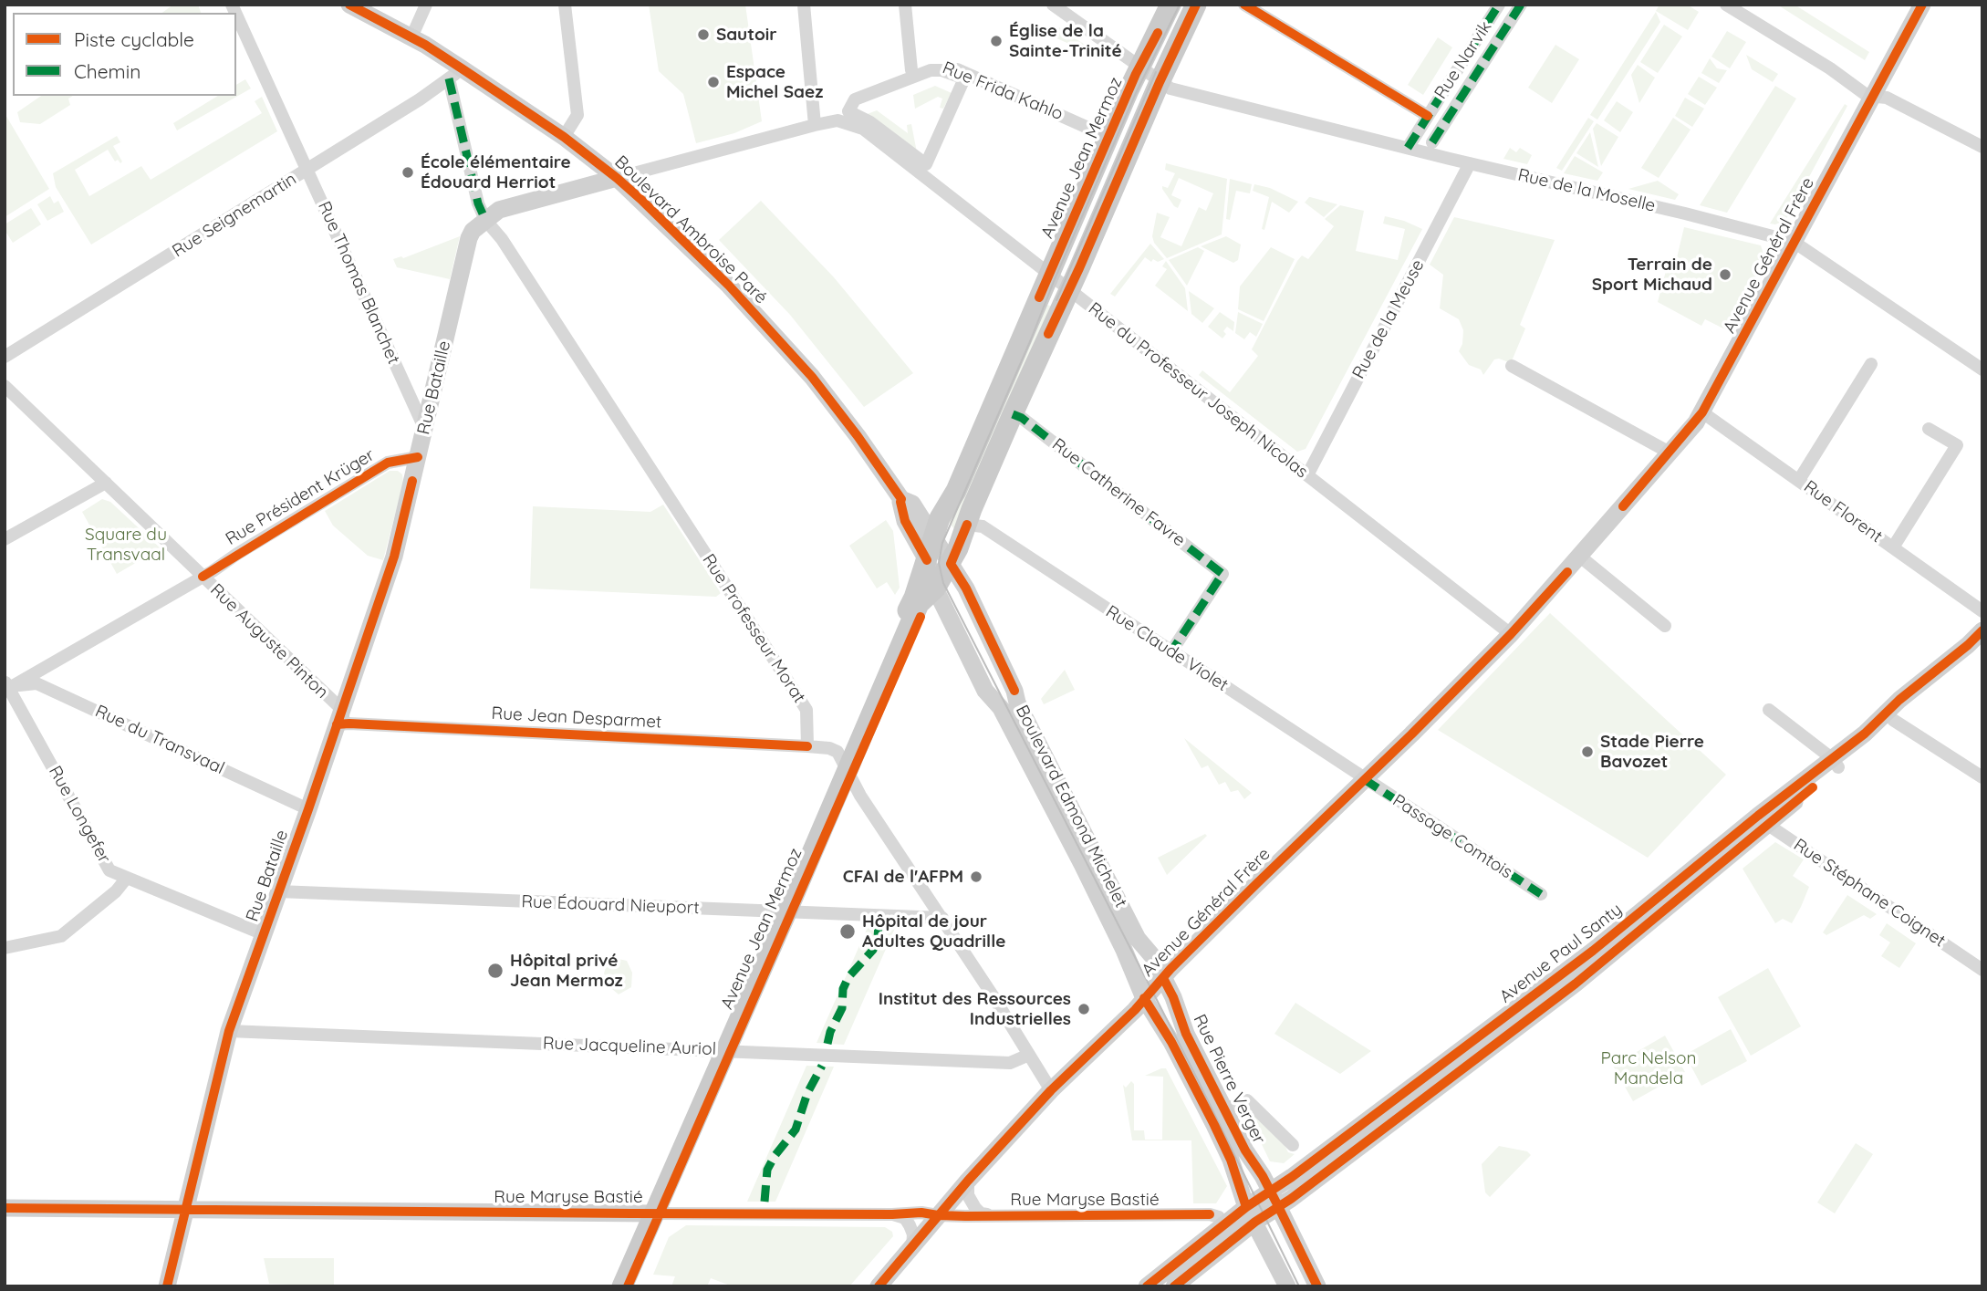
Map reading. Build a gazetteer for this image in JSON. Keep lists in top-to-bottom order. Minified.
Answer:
{"streets":{"main road":["Avenue Jean Mermoz"],"street":["Rue Narvik","Rue Frida Kahlo","Rue de la Moselle","Rue Seignemartin","Boulevard Ambroise Paré","Avenue Général Frère","Rue Thomas Blanchet","Rue de la Meuse","Rue Bataille","Rue du Professeur Joseph Nicolas","Rue Catherine Favre","Rue Président Krüger","Rue Florent","Rue Professeur Morat","Rue Auguste Pinton","Rue Claude Violet","Rue Jean Desparmet","Rue du Transvaal","Boulevard Edmond Michelet","Rue Longefer","Passage Comtois","Rue Stéphane Coignet","Rue Édouard Nieuport","Avenue Paul Santy","Rue Jacqueline Auriol","Rue Pierre Verger","Rue Maryse Bastié"]},"crossings":[["Rue Narvik","Rue de la Moselle"],["Rue Frida Kahlo","Avenue Jean Mermoz"],["Rue Frida Kahlo","Rue du Professeur Joseph Nicolas"],["Avenue Jean Mermoz","Rue de la Moselle"],["Avenue Jean Mermoz","Boulevard Ambroise Paré"],["Avenue Jean Mermoz","Rue du Professeur Joseph Nicolas"],["Avenue Jean Mermoz","Rue Catherine Favre"],["Avenue Jean Mermoz","Rue Claude Violet"],["Avenue Jean Mermoz","Boulevard Edmond Michelet"],["Avenue Jean Mermoz","Rue Édouard Nieuport"],["Avenue Jean Mermoz","Rue Jacqueline Auriol"],["Avenue Jean Mermoz","Rue Maryse Bastié"],["Rue de la Moselle","Avenue Général Frère"],["Rue de la Moselle","Rue de la Meuse"],["Rue Seignemartin","Boulevard Ambroise Paré"],["Rue Seignemartin","Rue Thomas Blanchet"],["Boulevard Ambroise Paré","Boulevard Edmond Michelet"],["Avenue Général Frère","Rue du Professeur Joseph Nicolas"],["Avenue Général Frère","Rue Florent"],["Avenue Général Frère","Rue Claude Violet"],["Avenue Général Frère","Boulevard Edmond Michelet"],["Avenue Général Frère","Passage Comtois"],["Avenue Général Frère","Rue Pierre Verger"],["Avenue Général Frère","Rue Maryse Bastié"],["Rue Thomas Blanchet","Rue Bataille"],["Rue de la Meuse","Rue du Professeur Joseph Nicolas"],["Rue Bataille","Rue Président Krüger"],["Rue Bataille","Rue Professeur Morat"],["Rue Bataille","Rue Auguste Pinton"],["Rue Bataille","Rue Jean Desparmet"],["Rue Bataille","Rue du Transvaal"],["Rue Bataille","Rue Longefer"],["Rue Bataille","Rue Édouard Nieuport"],["Rue Bataille","Rue Jacqueline Auriol"],["Rue Bataille","Rue Maryse Bastié"],["Rue Catherine Favre","Rue Claude Violet"],["Rue Président Krüger","Rue Auguste Pinton"],["Rue Président Krüger","Rue du Transvaal"],["Rue Président Krüger","Rue Longefer"],["Rue Professeur Morat","Rue Jean Desparmet"],["Rue Auguste Pinton","Rue Jean Desparmet"],["Rue Claude Violet","Passage Comtois"],["Rue du Transvaal","Rue Longefer"],["Boulevard Edmond Michelet","Rue Pierre Verger"],["Rue Stéphane Coignet","Avenue Paul Santy"],["Avenue Paul Santy","Rue Pierre Verger"],["Avenue Paul Santy","Rue Maryse Bastié"]],"parks":["Square du Transvaal","Parc Nelson Mandela"],"places":["Sautoir","Église de la Sainte-Trinité","Espace Michel Saez","École élémentaire Édouard Herriot","Terrain de Sport Michaud","Stade Pierre Bavozet","CFAI de l'AFPM","Hôpital de jour Adultes Quadrille","Hôpital privé Jean Mermoz","Institut des Ressources Industrielles"],"legend":["Piste cyclable","Chemin"]}
